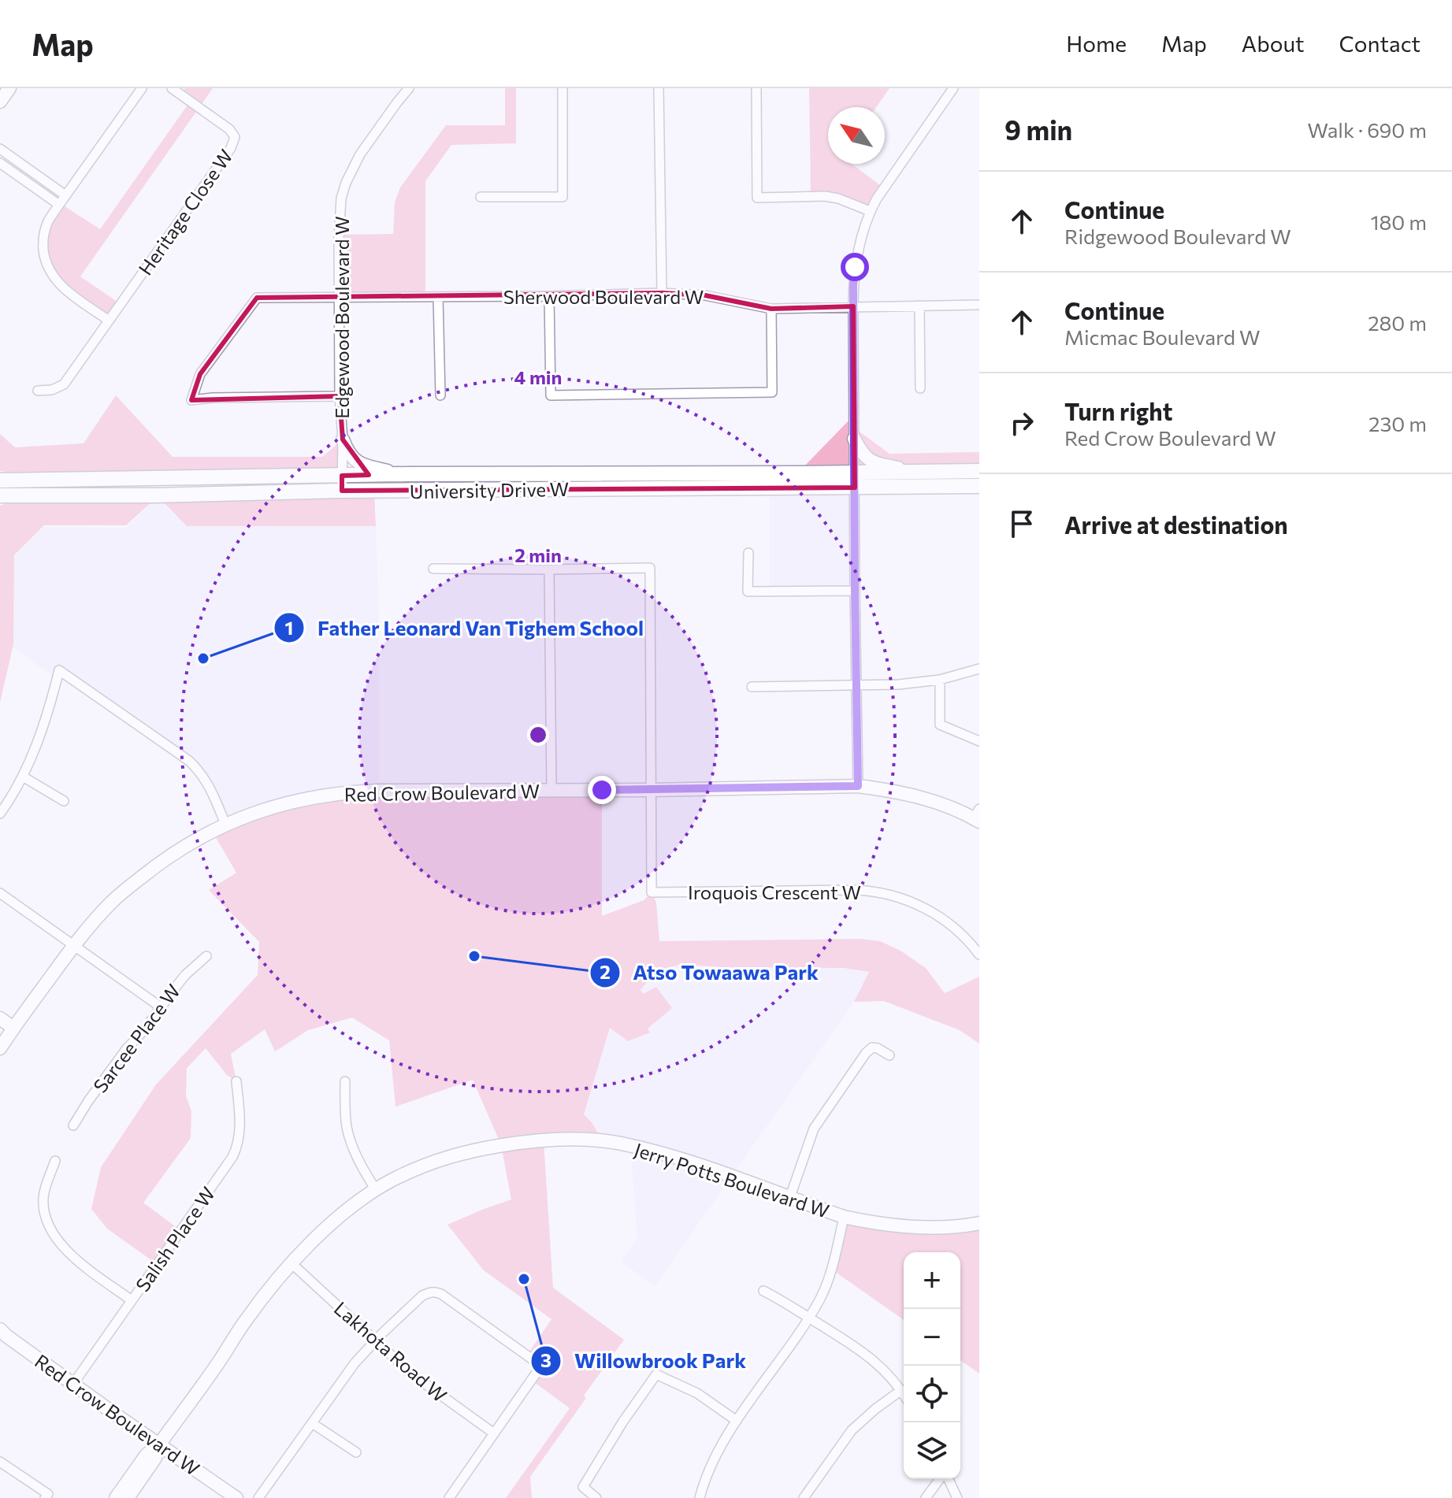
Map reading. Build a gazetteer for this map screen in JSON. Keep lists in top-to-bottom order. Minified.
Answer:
{"streets":{"main road":["University Drive W"],"street":["Heritage Close W","Sherwood Boulevard W","Edgewood Boulevard W","Red Crow Boulevard W","Iroquois Crescent W","Sarcee Place W","Jerry Potts Boulevard W","Salish Place W","Lakhota Road W"]},"crossings":[["Sherwood Boulevard W","Edgewood Boulevard W"],["Edgewood Boulevard W","University Drive W"],["Red Crow Boulevard W","Iroquois Crescent W"],["Red Crow Boulevard W","Jerry Potts Boulevard W"],["Red Crow Boulevard W","Salish Place W"],["Jerry Potts Boulevard W","Lakhota Road W"]],"places":["Father Leonard Van Tighem School","Atso Towaawa Park","Willowbrook Park"],"north":"top left","page":{"header":"Map","nav":["Home","Map","About","Contact"],"heading":["9 min","Walk · 690 m"],"list":[["Continue","Ridgewood Boulevard W","180 m"],["Continue","Micmac Boulevard W","280 m"],["Turn right","Red Crow Boulevard W","230 m"],"Arrive at destination"],"map_buttons":["+","−"]},"rings":["4 min","2 min"]}
